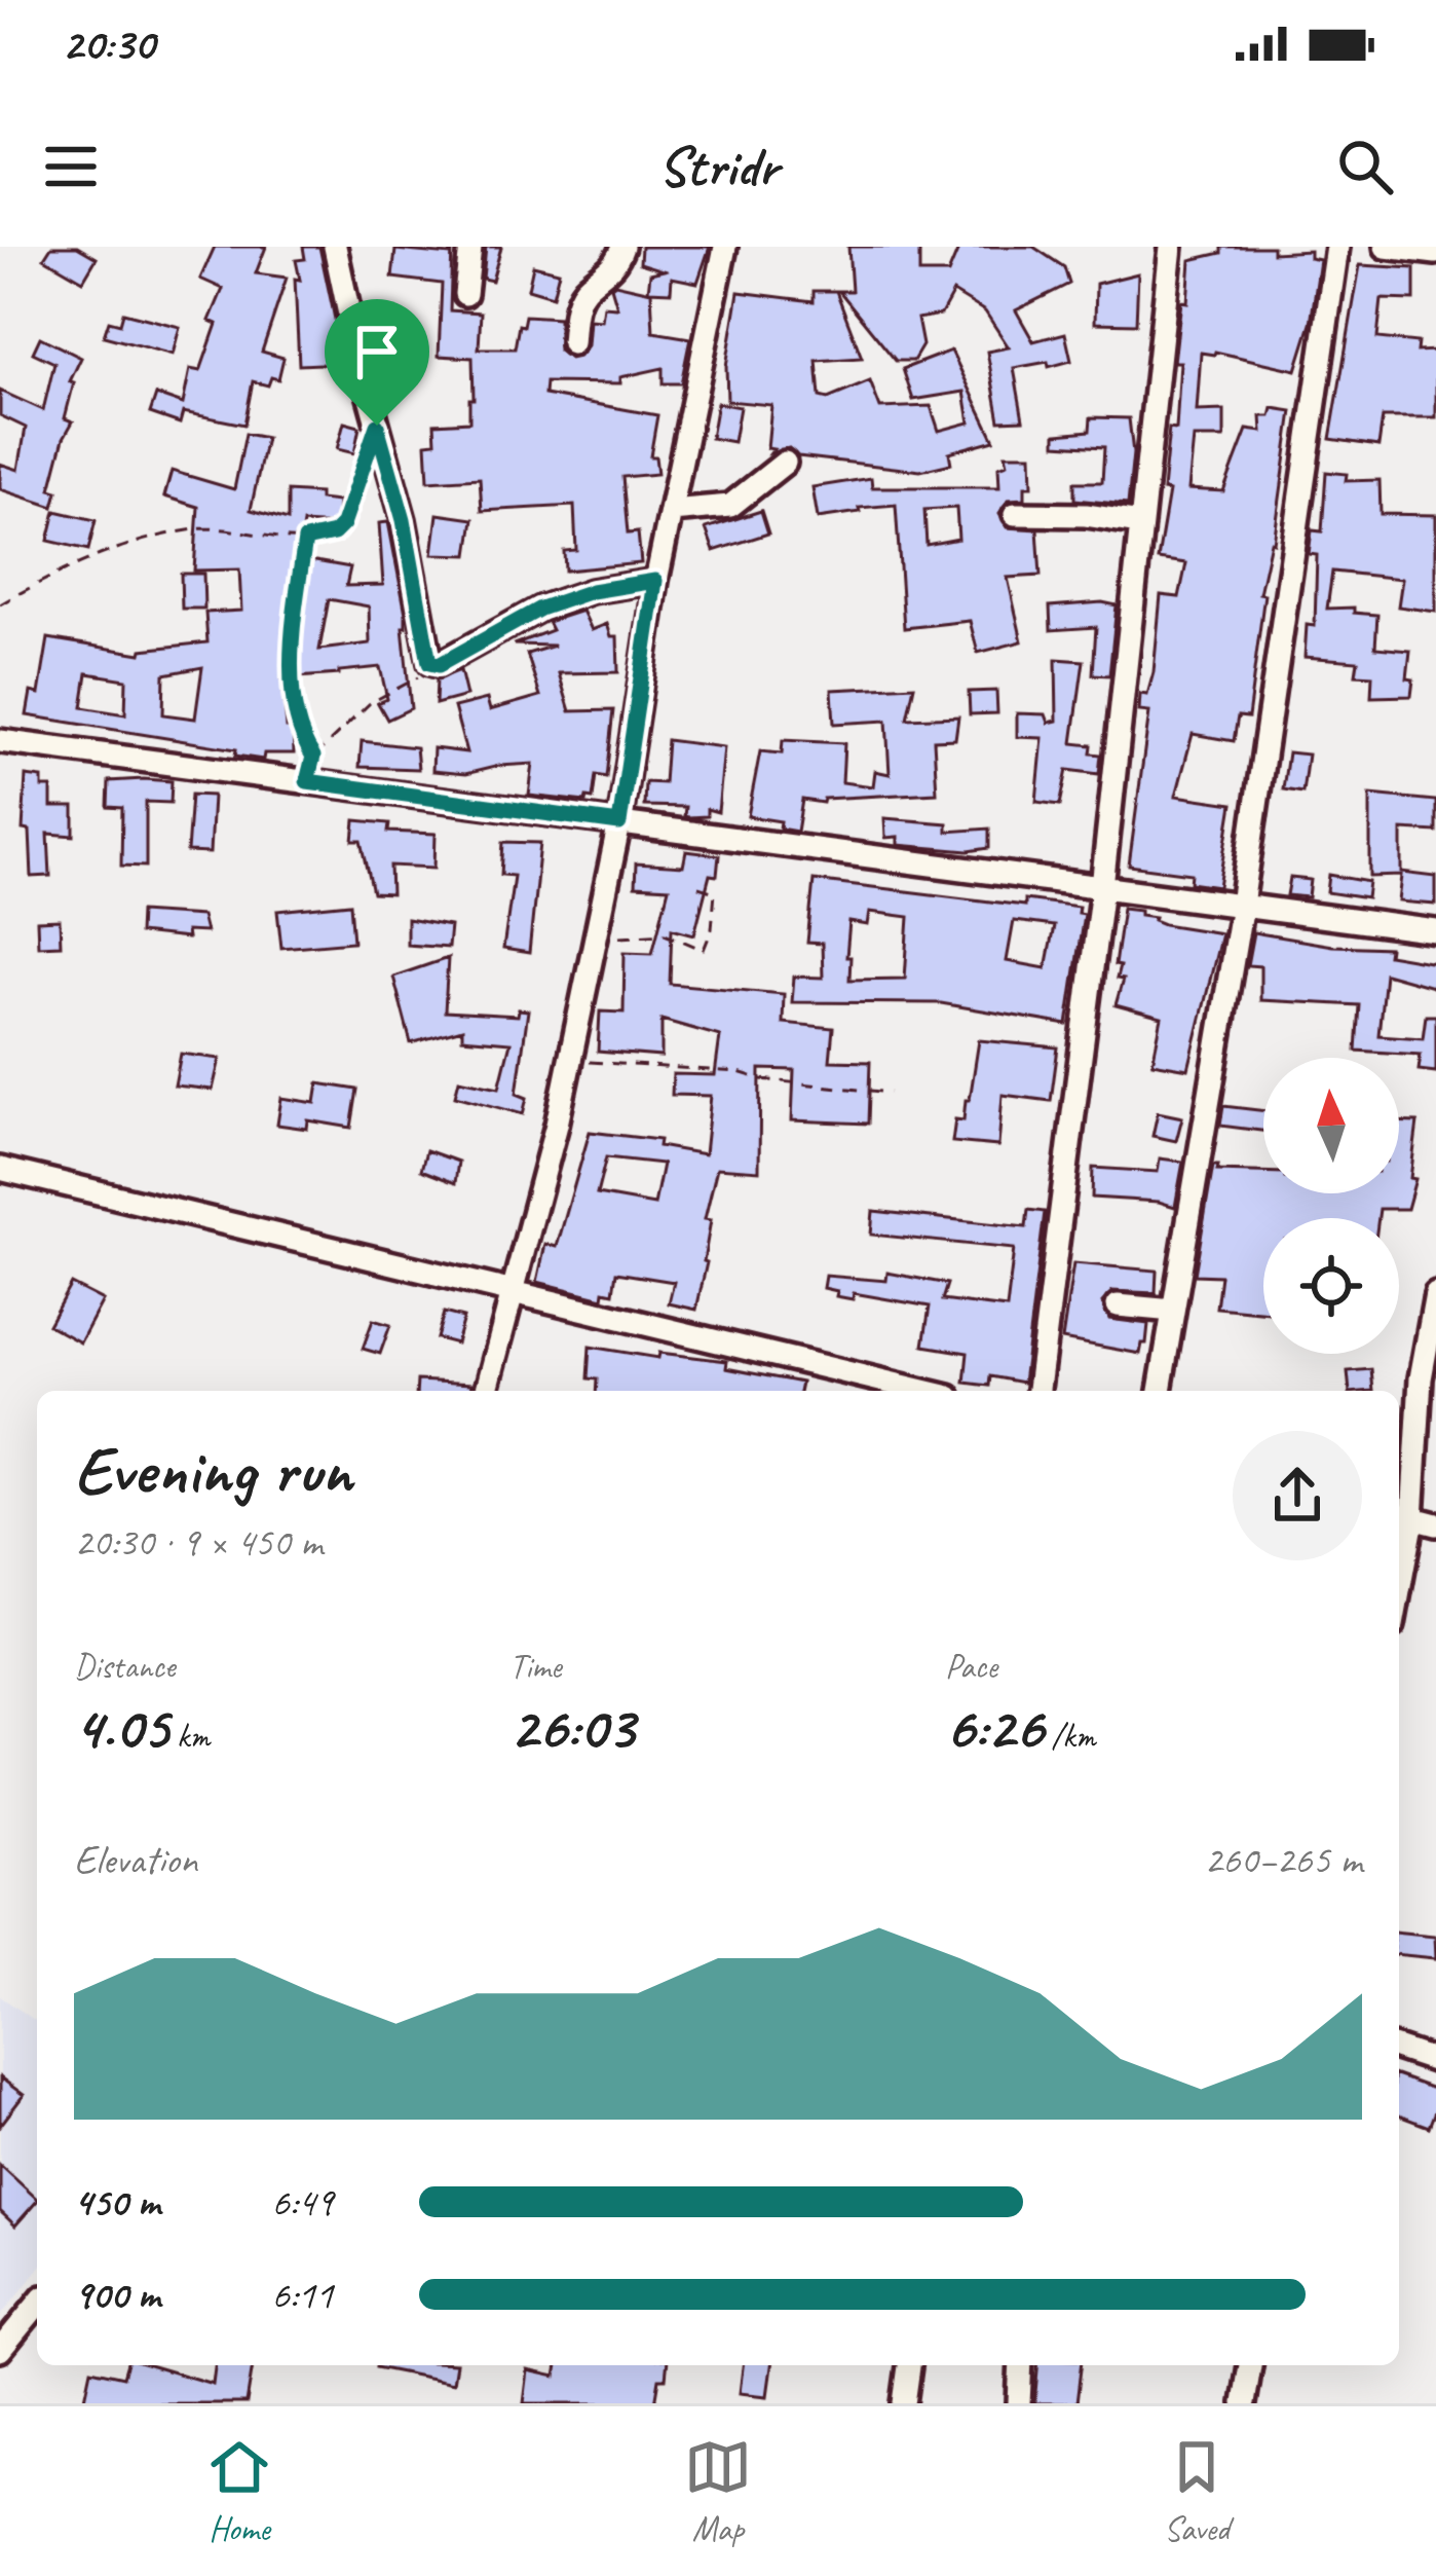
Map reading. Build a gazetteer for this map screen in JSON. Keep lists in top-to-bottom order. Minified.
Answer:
{"north":"top","page":{"status":"20:30","header":"Stridr","heading":["Evening run","20:30 · 9 × 450 m"],"stats":[["Distance","4.05 km"],["Time","26:03"],["Pace","6:26 /km"]],"chart":["Elevation","260–265 m"],"list":[{"name":"450 m","note":"6:49"},{"name":"900 m","note":"6:11"}],"tabs":["Home","Map","Saved"]}}
